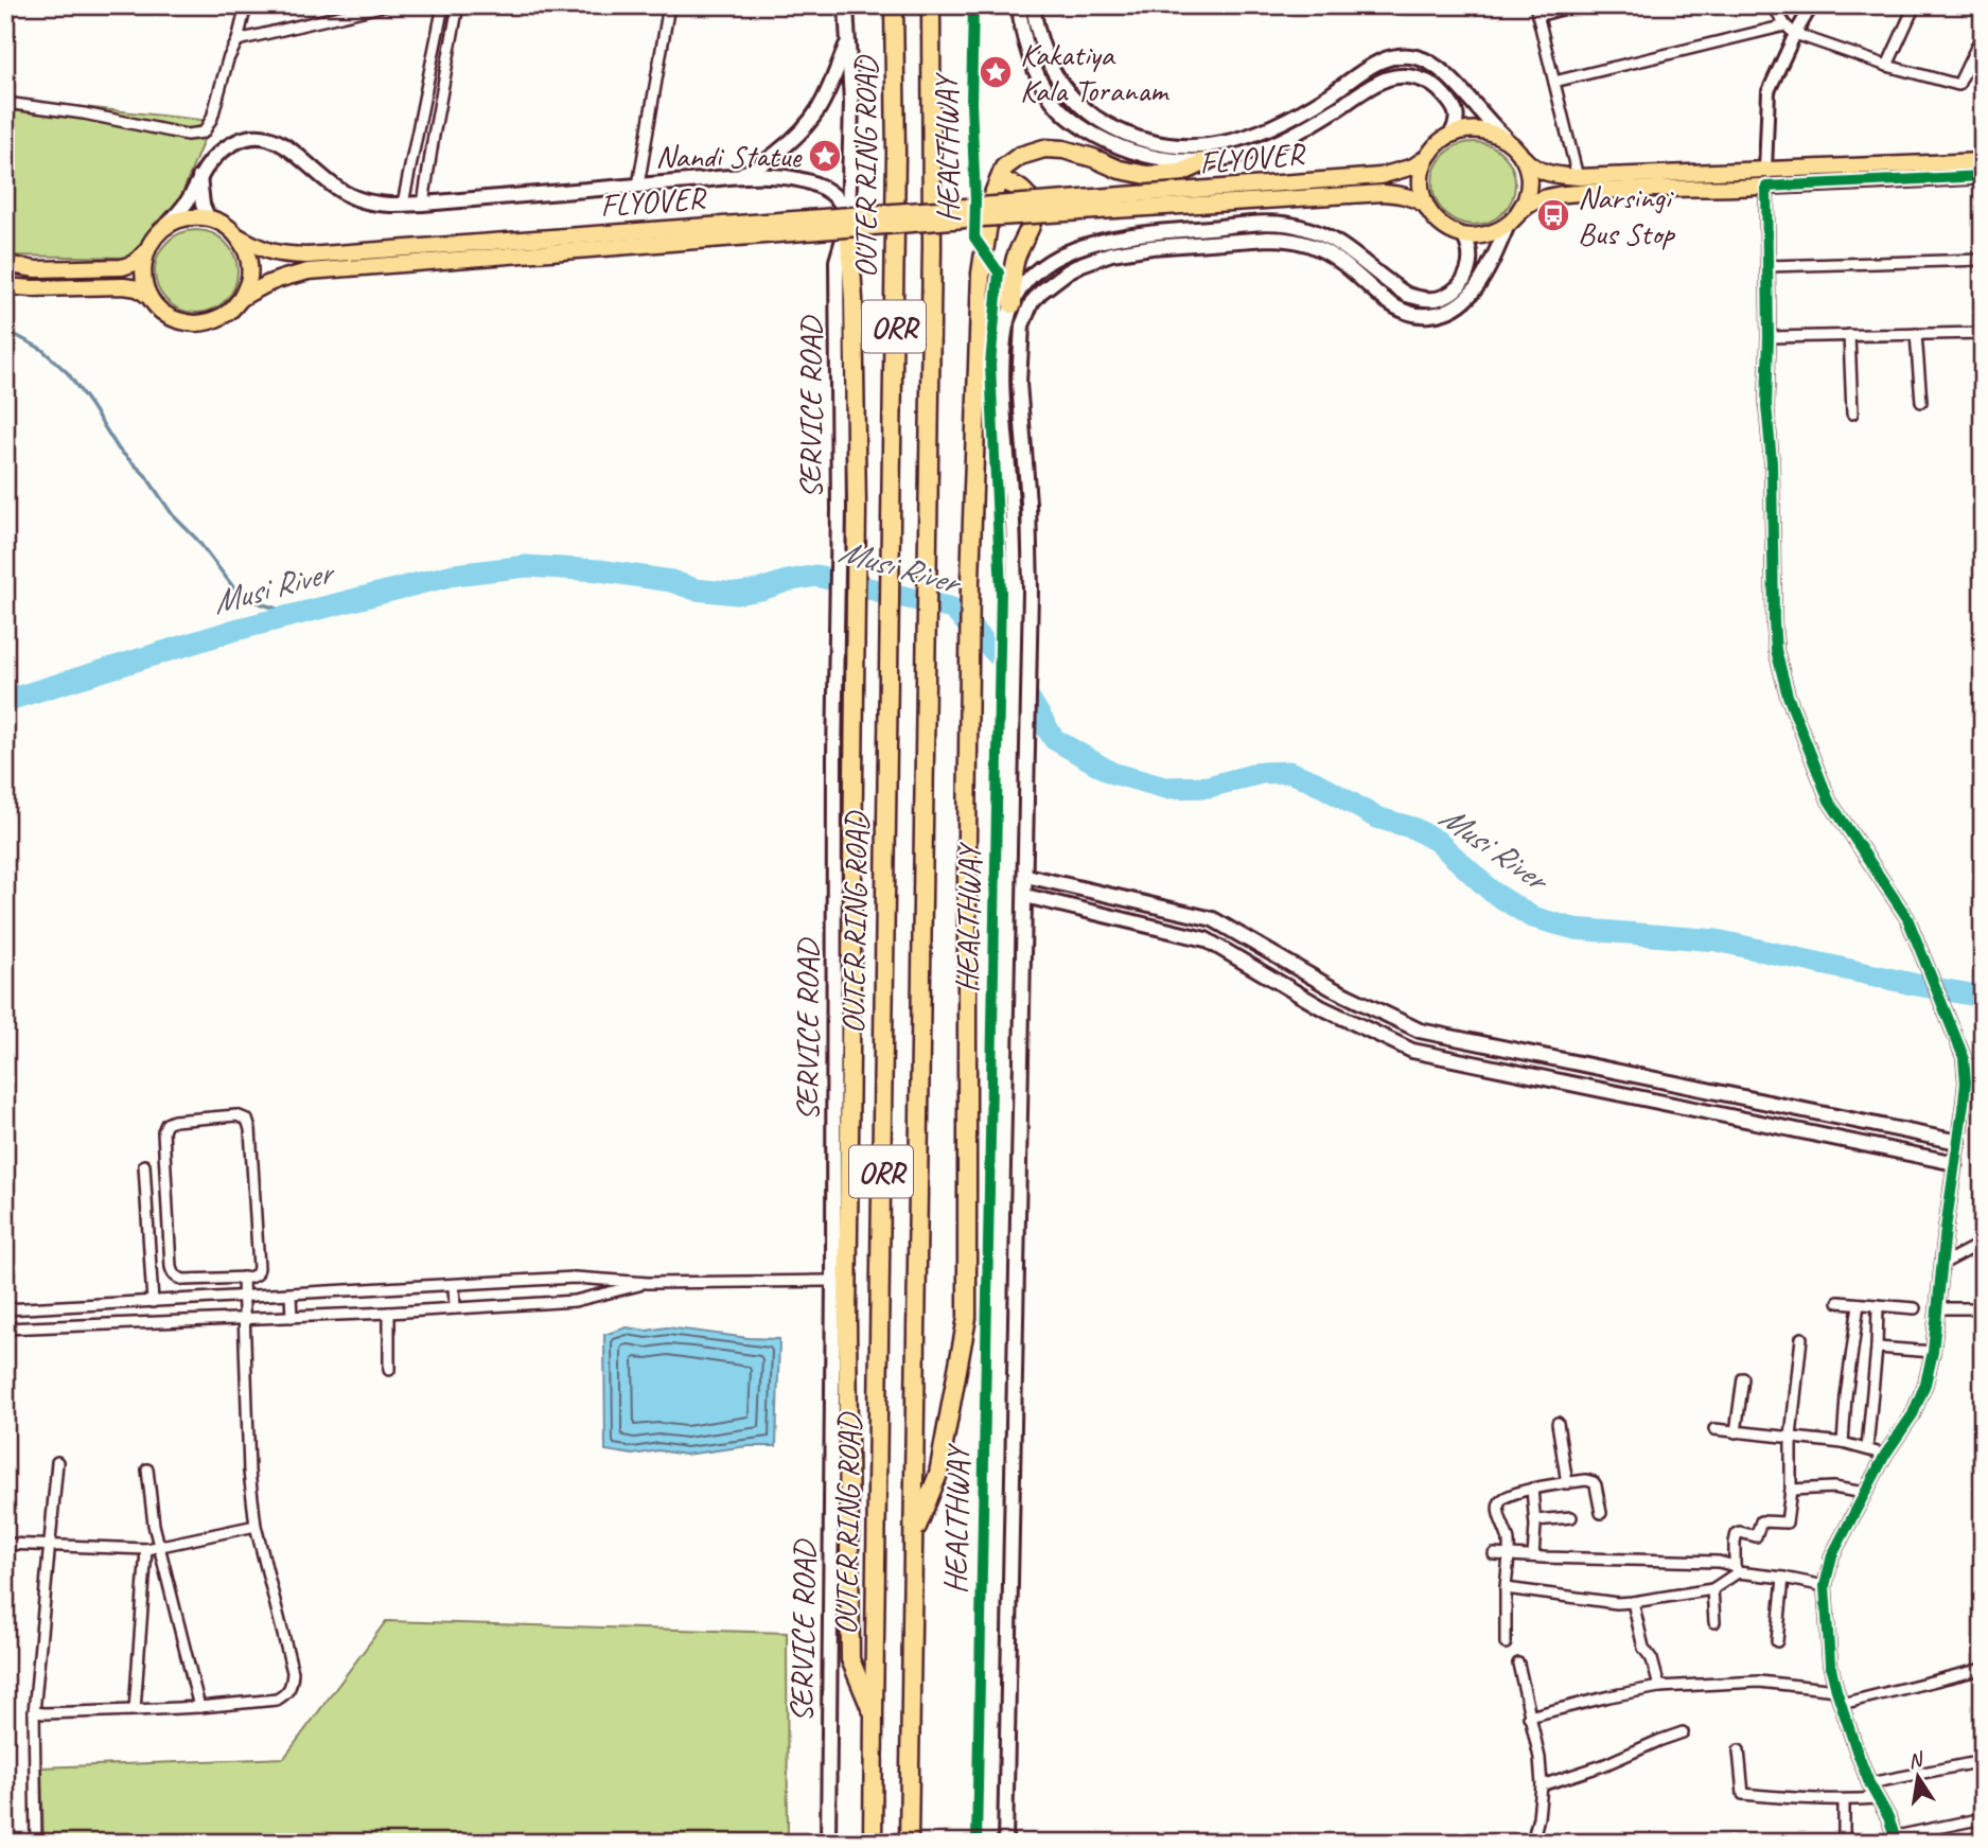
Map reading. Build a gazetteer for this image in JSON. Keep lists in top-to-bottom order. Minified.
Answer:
{"streets":{"highway":["OUTER RING ROAD","ORR"],"main road":["FLYOVER","SERVICE ROAD"],"cycle path":["HEALTHWAY"]},"water":["Musi River"],"places":{"place":["Kakatiya Kala Toranam","Nandi Statue"],"bus stop":["Narsingi Bus Stop"]},"north":"top"}
